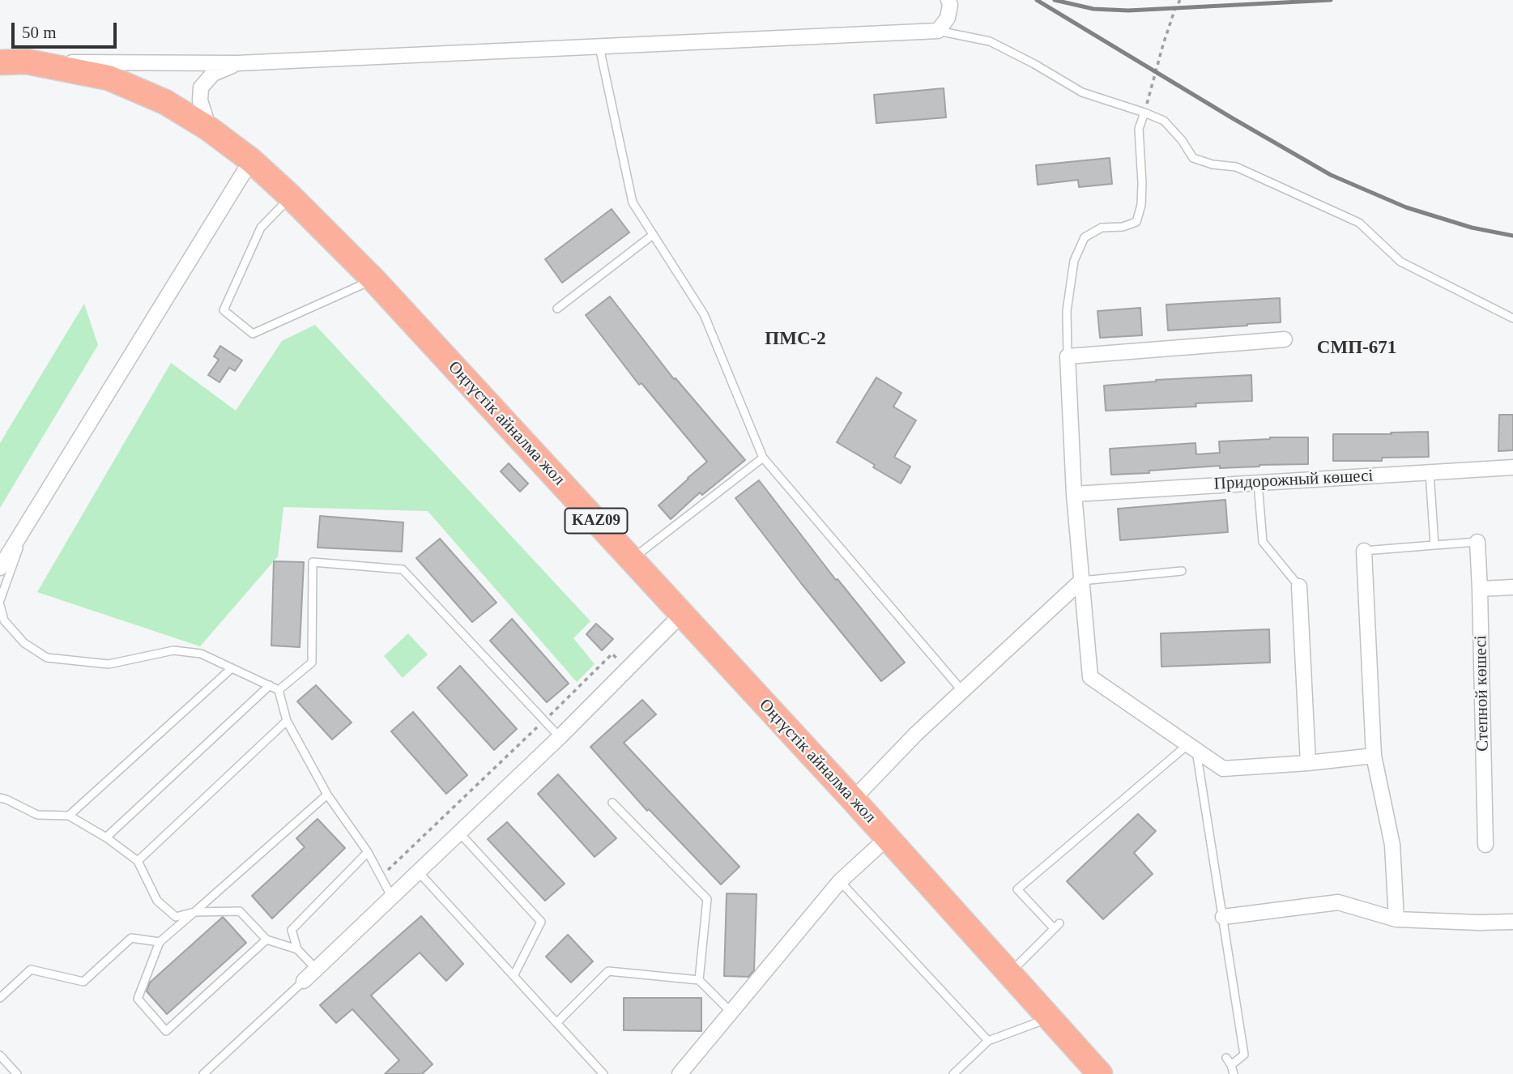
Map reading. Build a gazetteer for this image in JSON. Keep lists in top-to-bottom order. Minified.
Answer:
{"streets":{"highway":["Оңтүстік айналма жол","KAZ09"],"street":["Придорожный көшесі","Степной көшесі"]},"districts":["ПМС-2","СМП-671"],"scale_bar":"50 m"}
